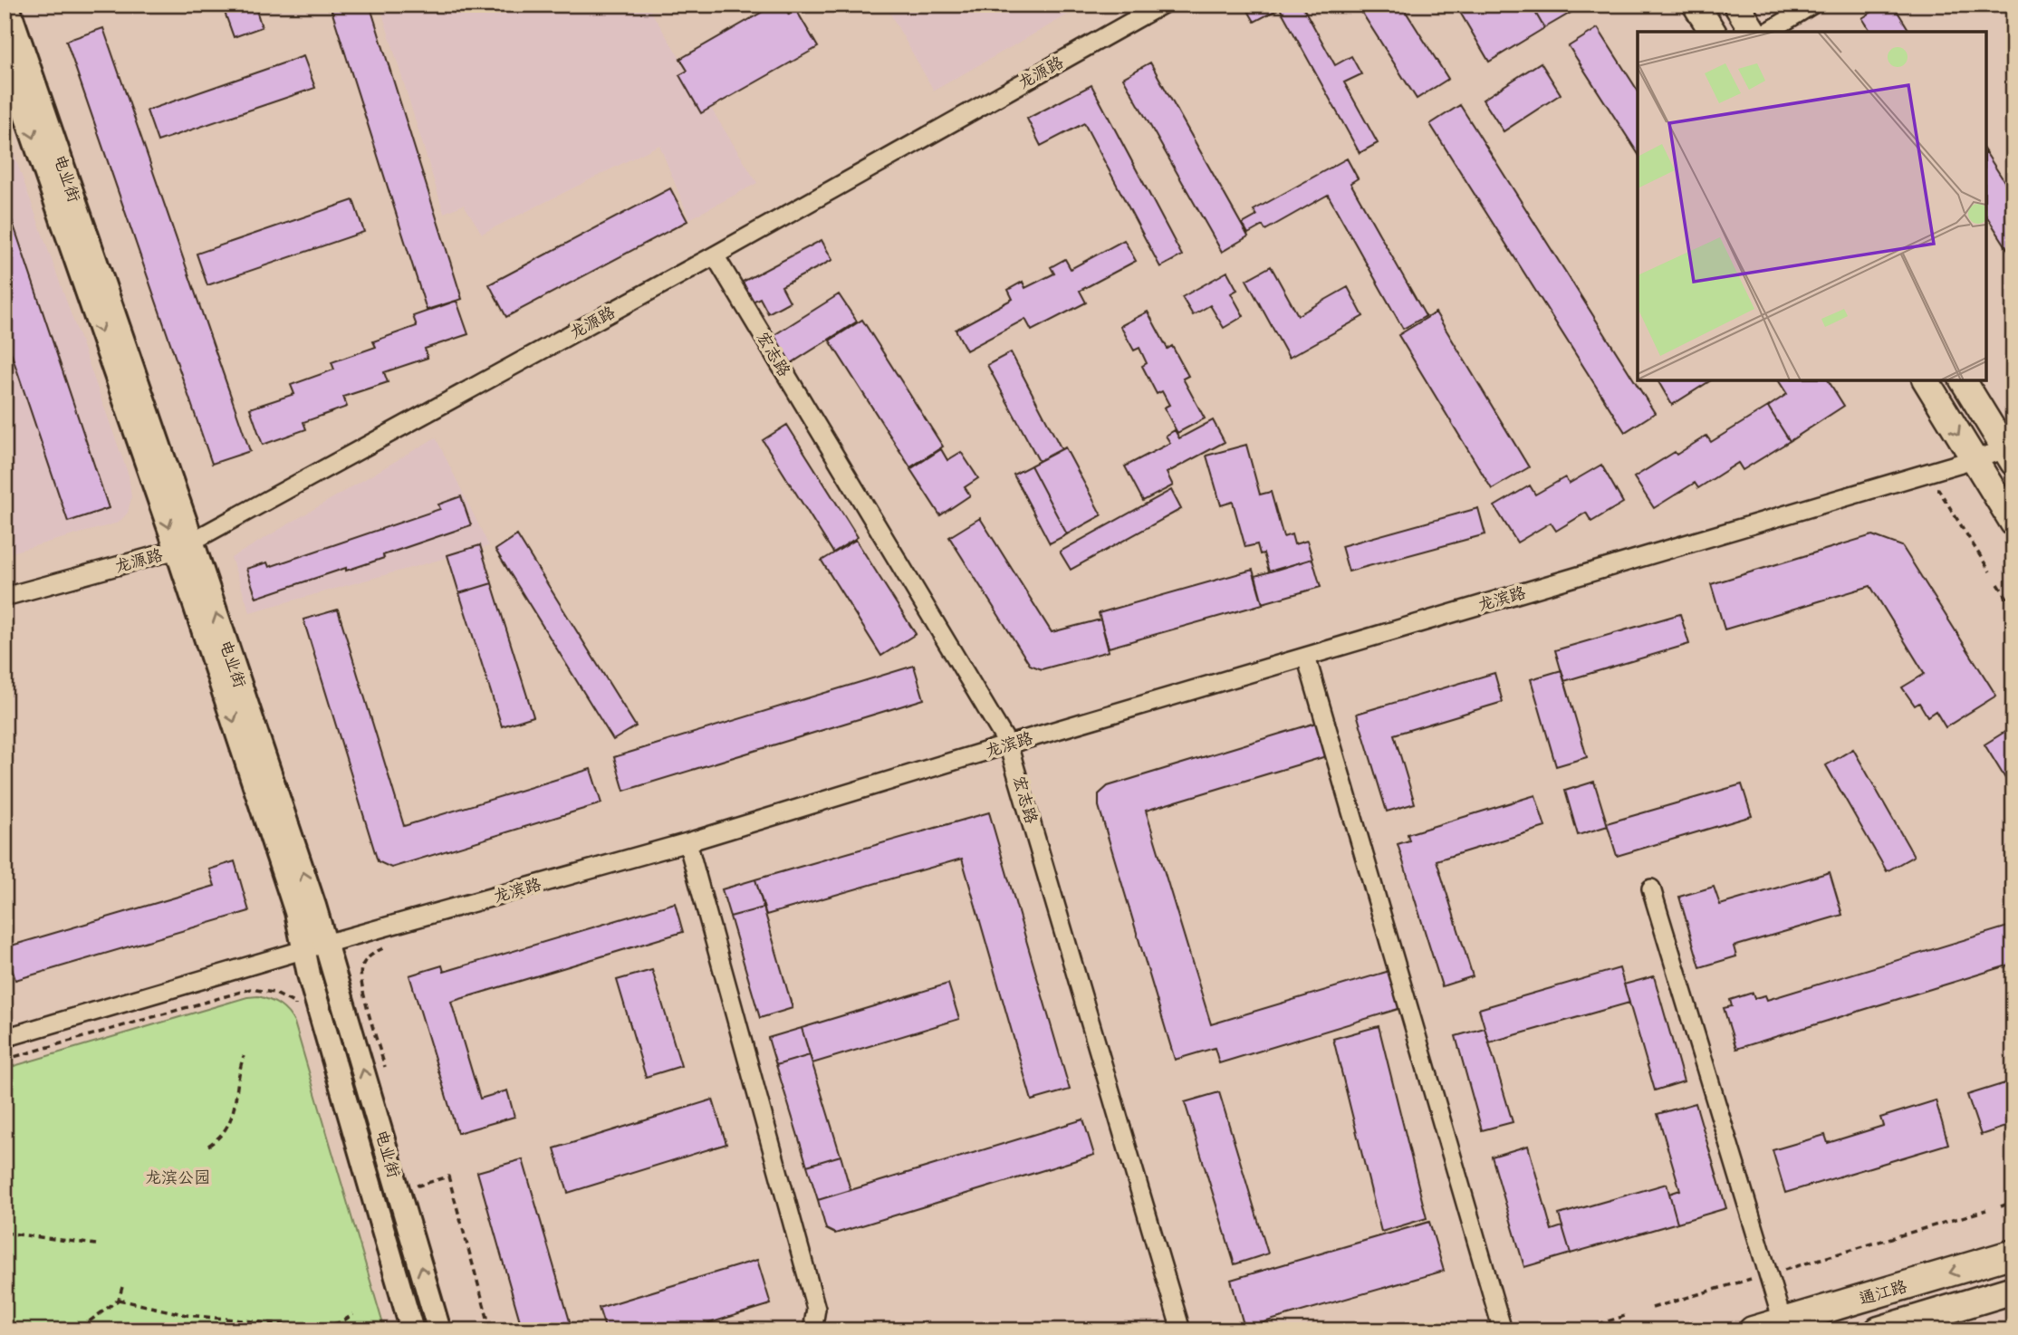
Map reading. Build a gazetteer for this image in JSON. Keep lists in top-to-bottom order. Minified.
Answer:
{"streets":{"main road":["通江路"],"street":["龙源路","电业街","宏志路","龙滨路"]},"crossings":[["龙源路","电业街"],["龙源路","宏志路"],["电业街","龙滨路"],["宏志路","龙滨路"]],"parks":["龙滨公园"]}
